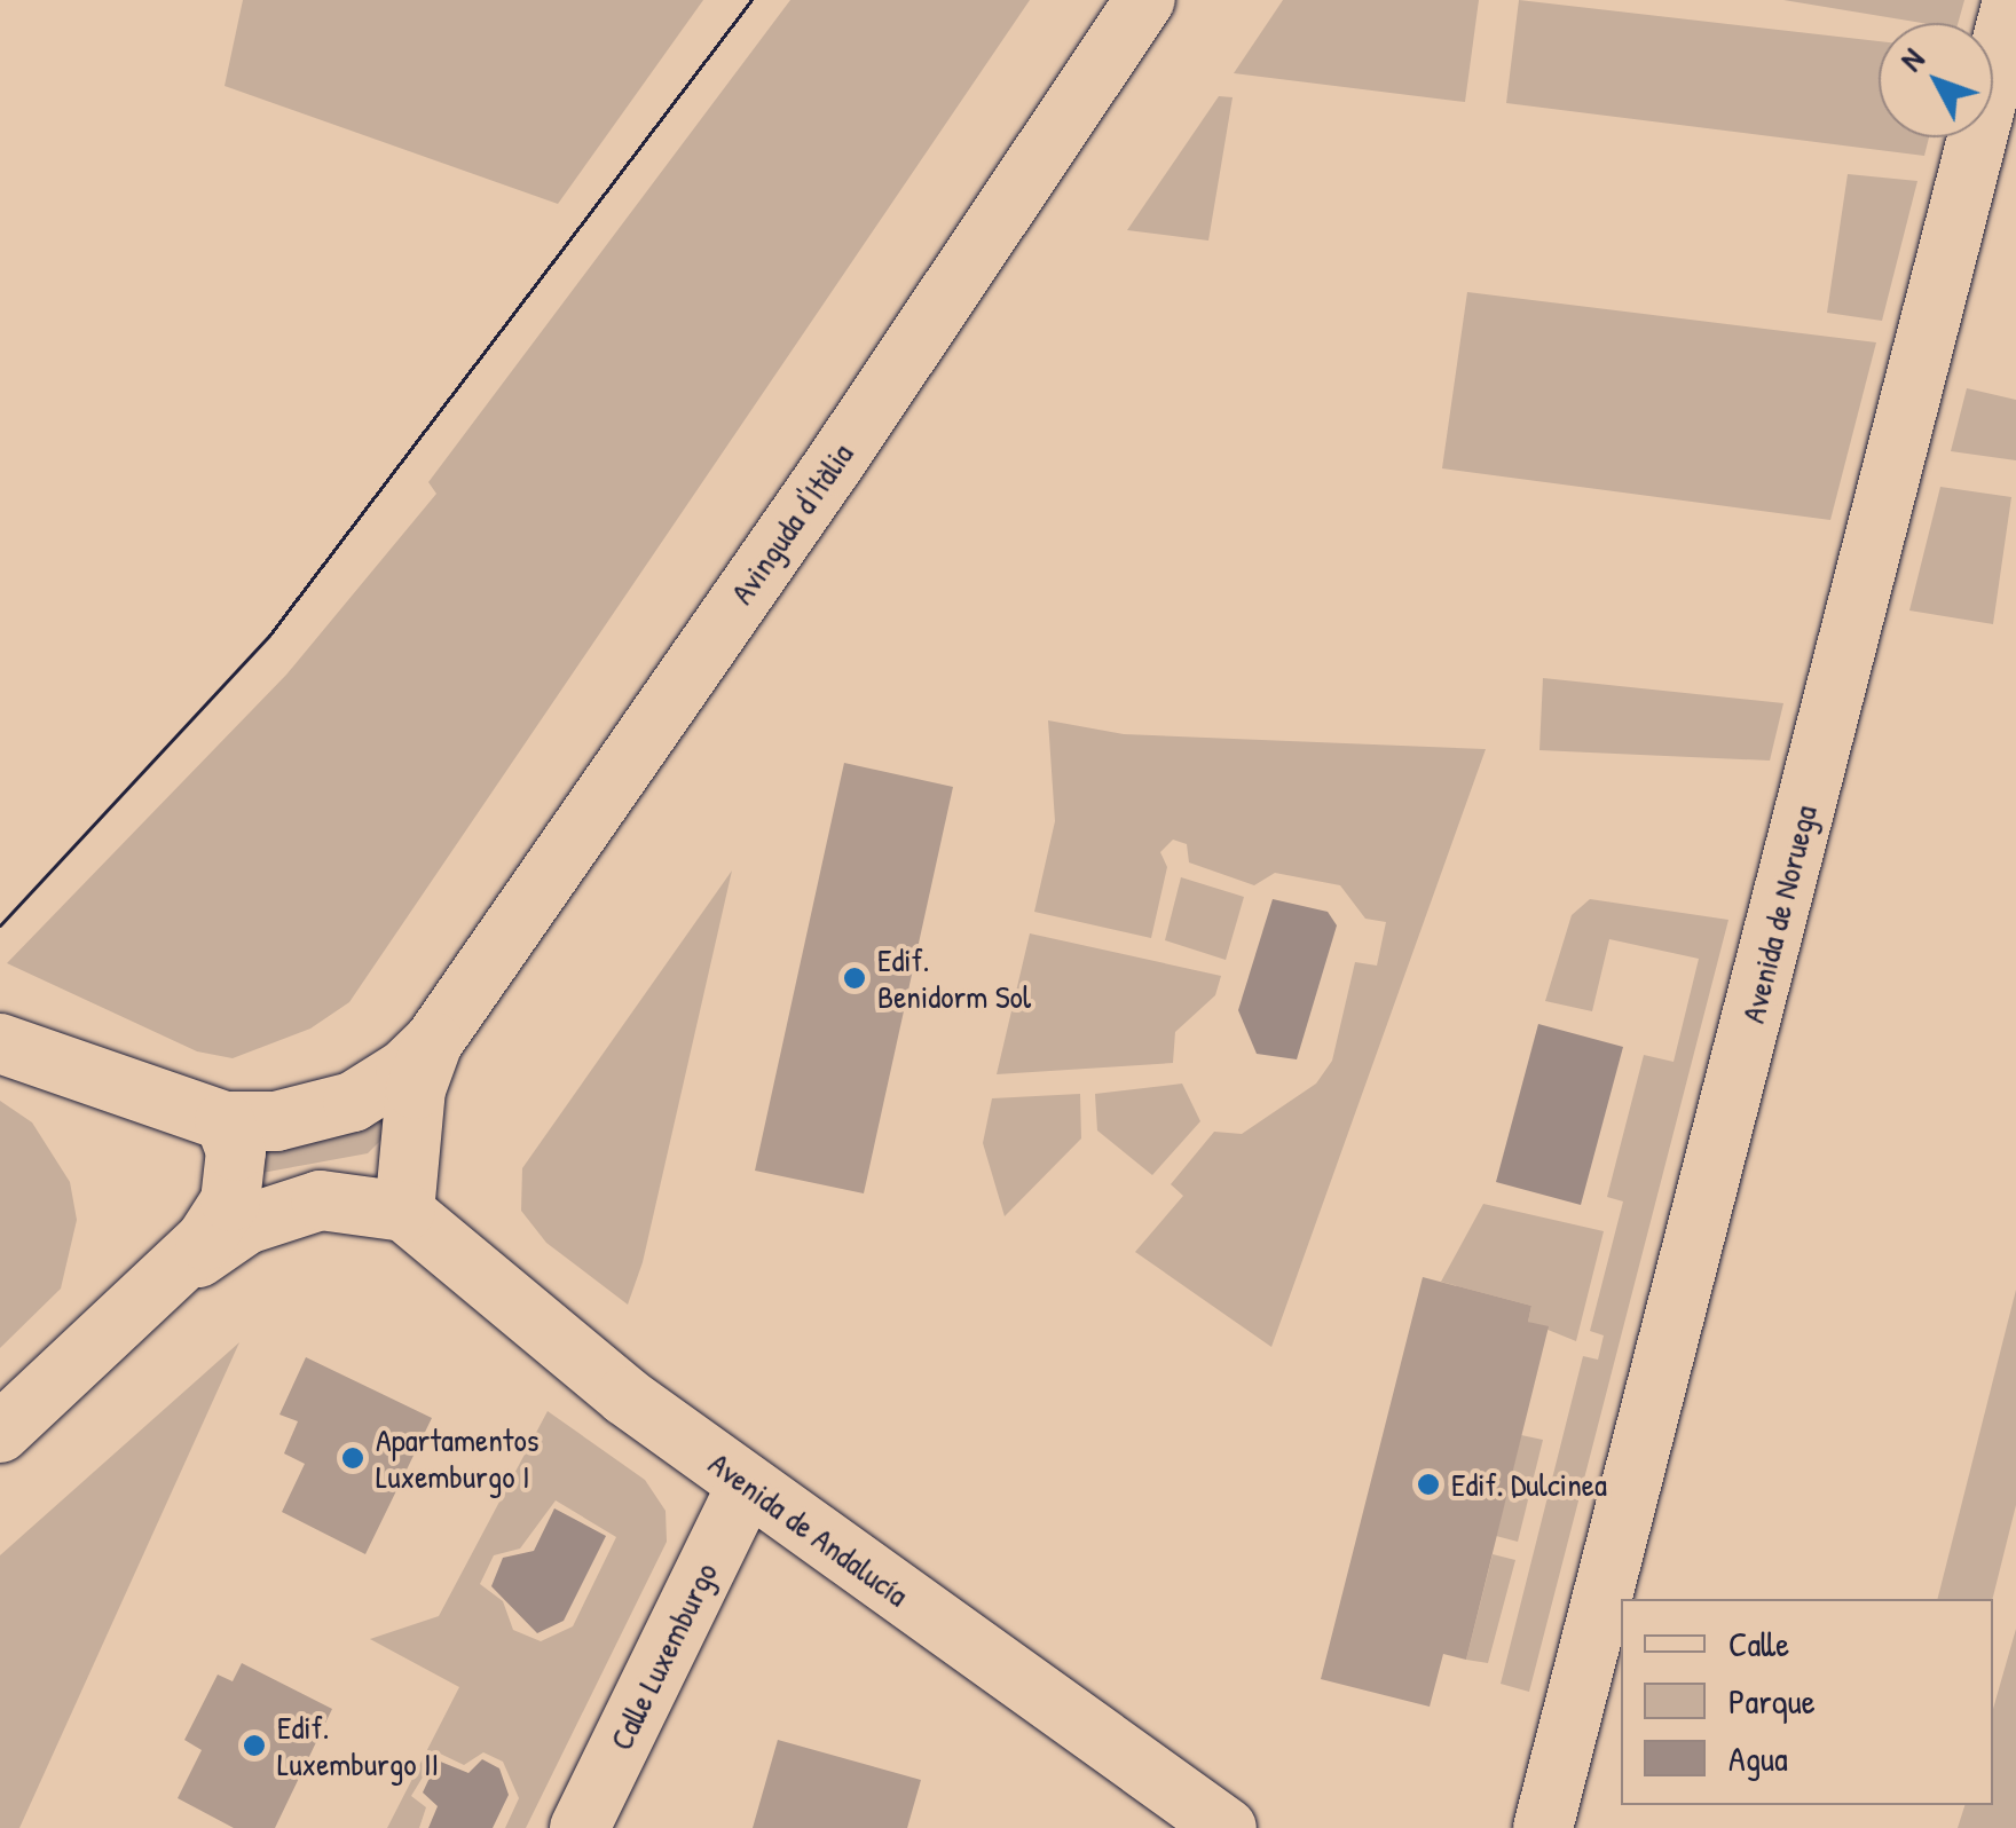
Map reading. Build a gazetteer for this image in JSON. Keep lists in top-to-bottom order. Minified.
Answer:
{"streets":{"street":["Avinguda d'Itàlia","Avenida de Noruega","Avenida de Andalucía","Calle Luxemburgo"]},"crossings":[["Avenida de Andalucía","Calle Luxemburgo"]],"places":["Edif. Benidorm Sol","Apartamentos Luxemburgo I","Edif. Dulcinea","Edif. Luxemburgo II"],"legend":["Calle","Parque","Agua"],"north":"top left"}
